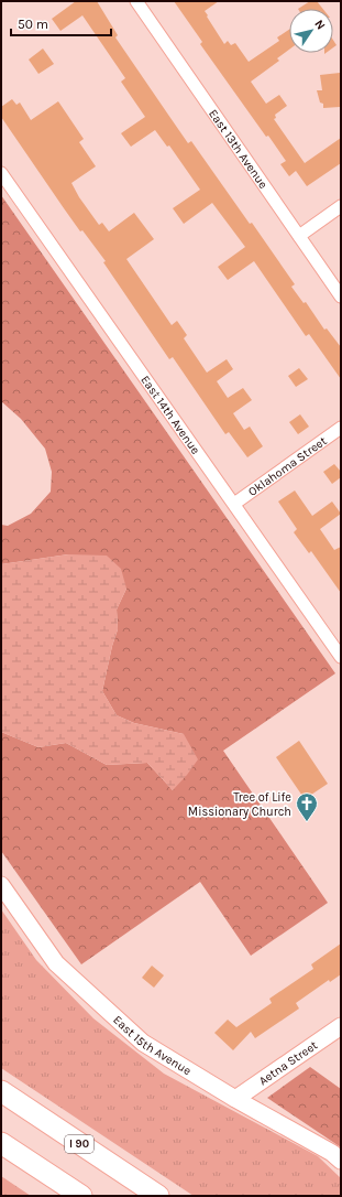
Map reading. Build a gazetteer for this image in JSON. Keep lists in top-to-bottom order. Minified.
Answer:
{"streets":{"highway":["I 90"],"street":["East 13th Avenue","East 14th Avenue","Oklahoma Street","East 15th Avenue","Aetna Street"]},"crossings":[["East 14th Avenue","Oklahoma Street"],["East 15th Avenue","Aetna Street"]],"places":{"church":["Tree of Life Missionary Church"]},"scale_bar":"50 m","north":"top right"}
